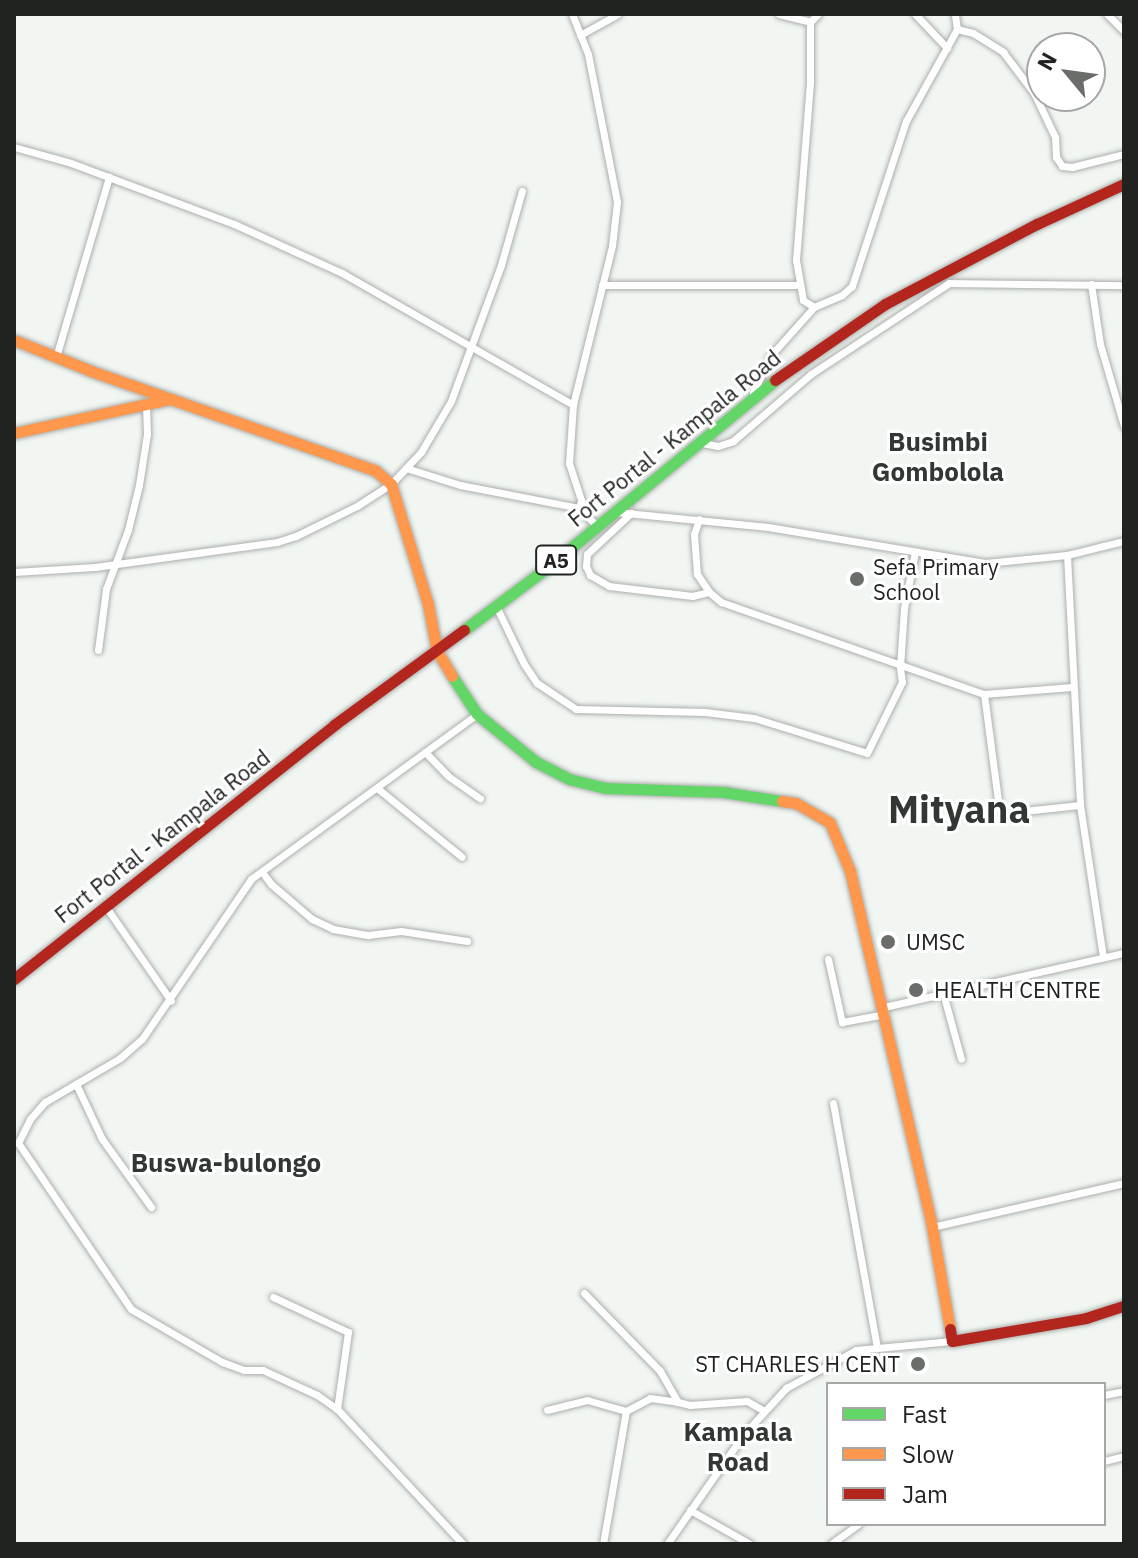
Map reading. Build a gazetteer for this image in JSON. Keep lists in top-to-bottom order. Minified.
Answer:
{"streets":{"main road":["Fort Portal - Kampala Road","A5"]},"districts":["Busimbi Gombolola","Mityana","Buswa-bulongo","Kampala Road"],"places":["Sefa Primary School","UMSC","HEALTH CENTRE","ST CHARLES H CENT"],"legend":["Fast","Slow","Jam"],"north":"top left"}
